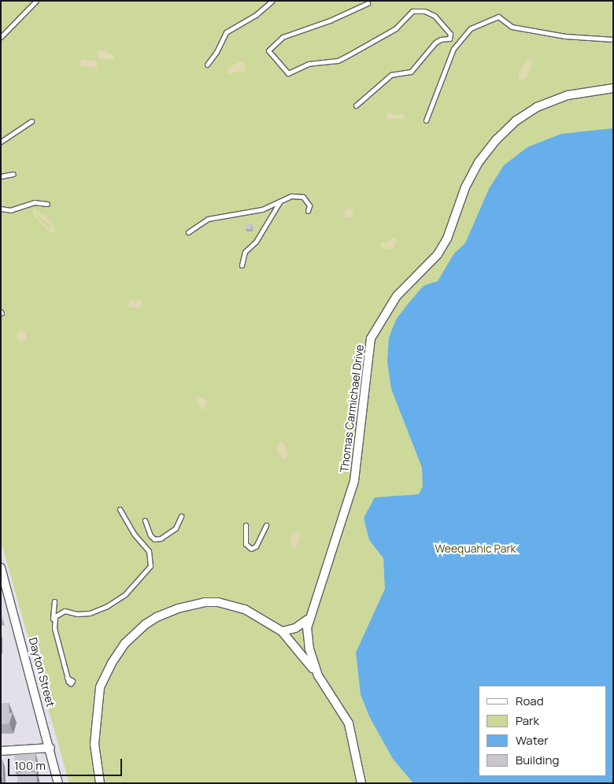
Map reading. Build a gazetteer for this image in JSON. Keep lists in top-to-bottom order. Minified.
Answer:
{"streets":{"street":["Thomas Carmichael Drive","Dayton Street"]},"parks":["Weequahic Park"],"legend":["Road","Park","Water","Building"],"scale_bar":"100 m"}
